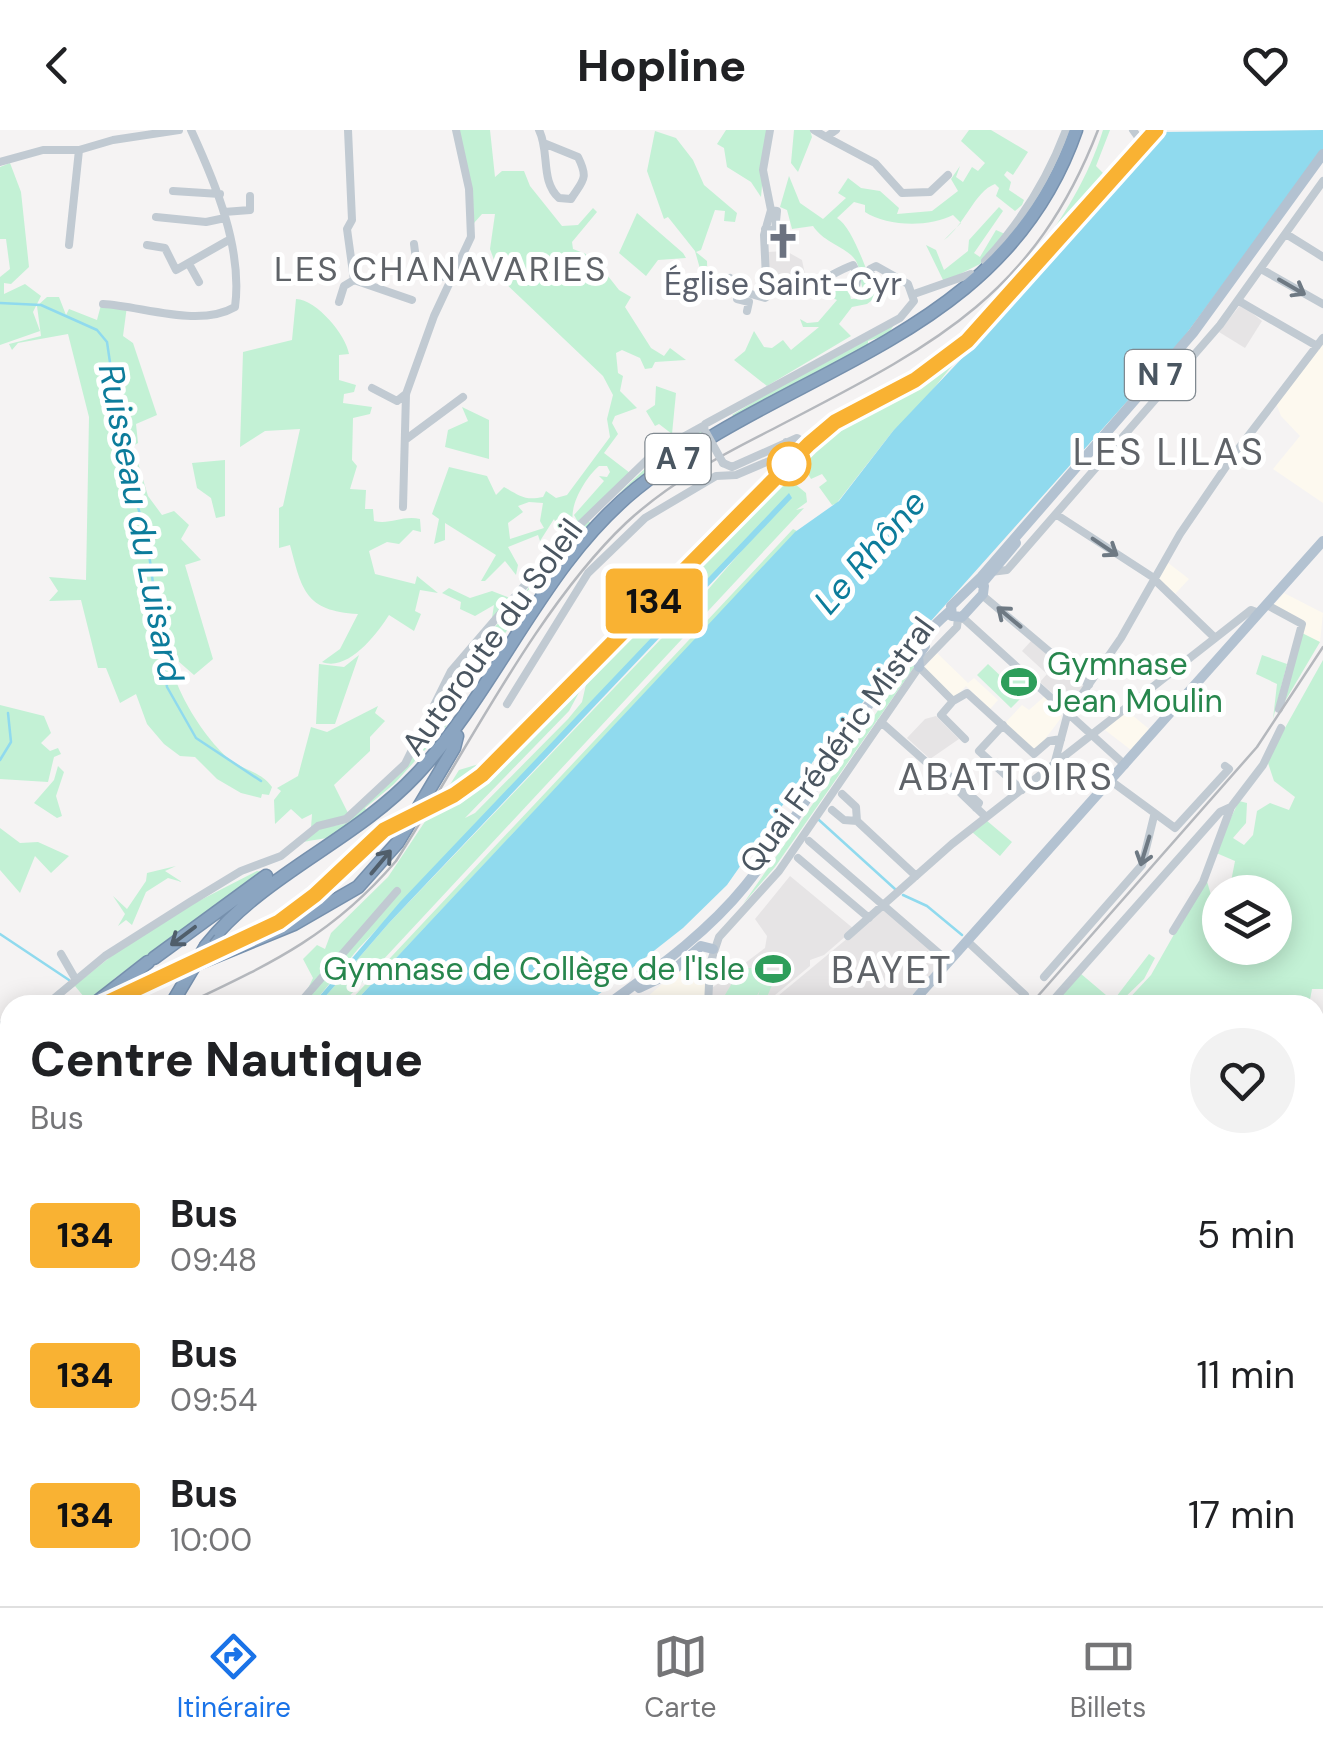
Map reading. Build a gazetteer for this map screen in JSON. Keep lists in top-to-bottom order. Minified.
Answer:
{"streets":{"highway":["A 7","Autoroute du Soleil"],"main road":["N 7"],"street":["Quai Frédéric Mistral"]},"crossings":[["N 7","Quai Frédéric Mistral"]],"districts":["LES CHANAVARIES","LES LILAS","ABATTOIRS","BAYET"],"water":["Ruisseau du Luisard","Le Rhône"],"places":{"church":["Église Saint-Cyr"],"sports":["Gymnase Jean Moulin","Gymnase de Collège de l'Isle"]},"lines":["bus line 134"],"page":{"header":"Hopline","on_map":"134","heading":["Centre Nautique","Bus"],"list":[{"mark":"134","name":"Bus","note":"09:48","value":"5 min"},{"mark":"134","name":"Bus","note":"09:54","value":"11 min"},{"mark":"134","name":"Bus","note":"10:00","value":"17 min"}],"tabs":["Itinéraire","Carte","Billets"]}}
